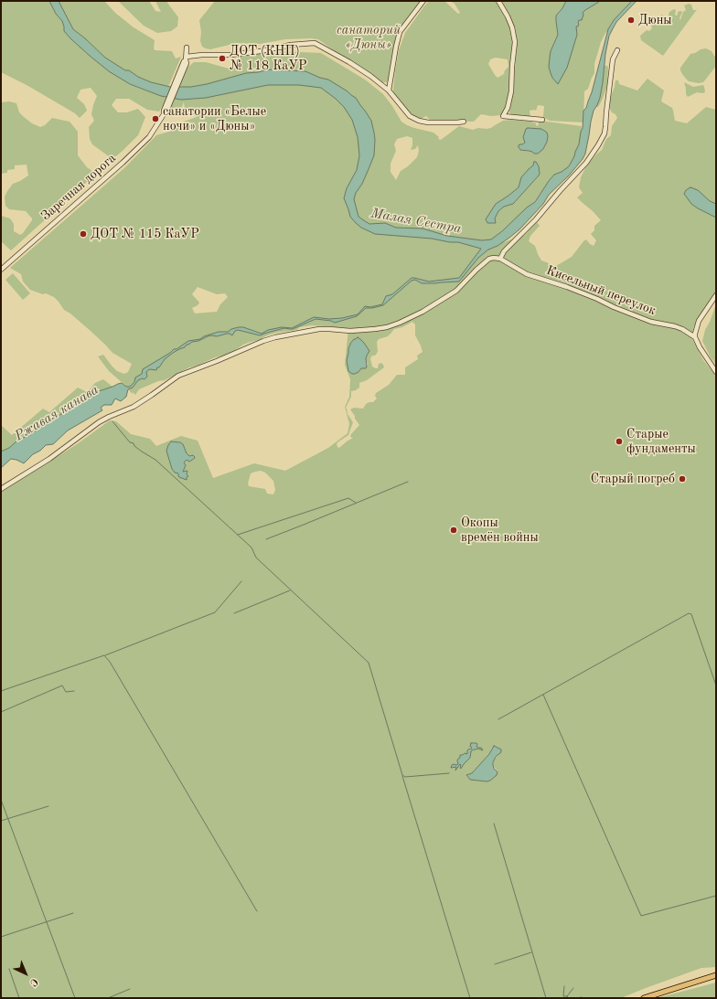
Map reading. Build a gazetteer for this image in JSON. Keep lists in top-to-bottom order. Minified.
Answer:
{"streets":{"street":["Заречная дорога","Кисельный переулок"]},"water":["Малая Сестра","Ржавая канава"],"parks":["санаторий «Дюны»"],"places":["Дюны","ДОТ (КНП) № 118 КаУР","санатории «Белые ночи» и «Дюны»","ДОТ № 115 КаУР","Старые фундаменты","Старый погреб","Окопы времён войны"],"north":"bottom right"}
